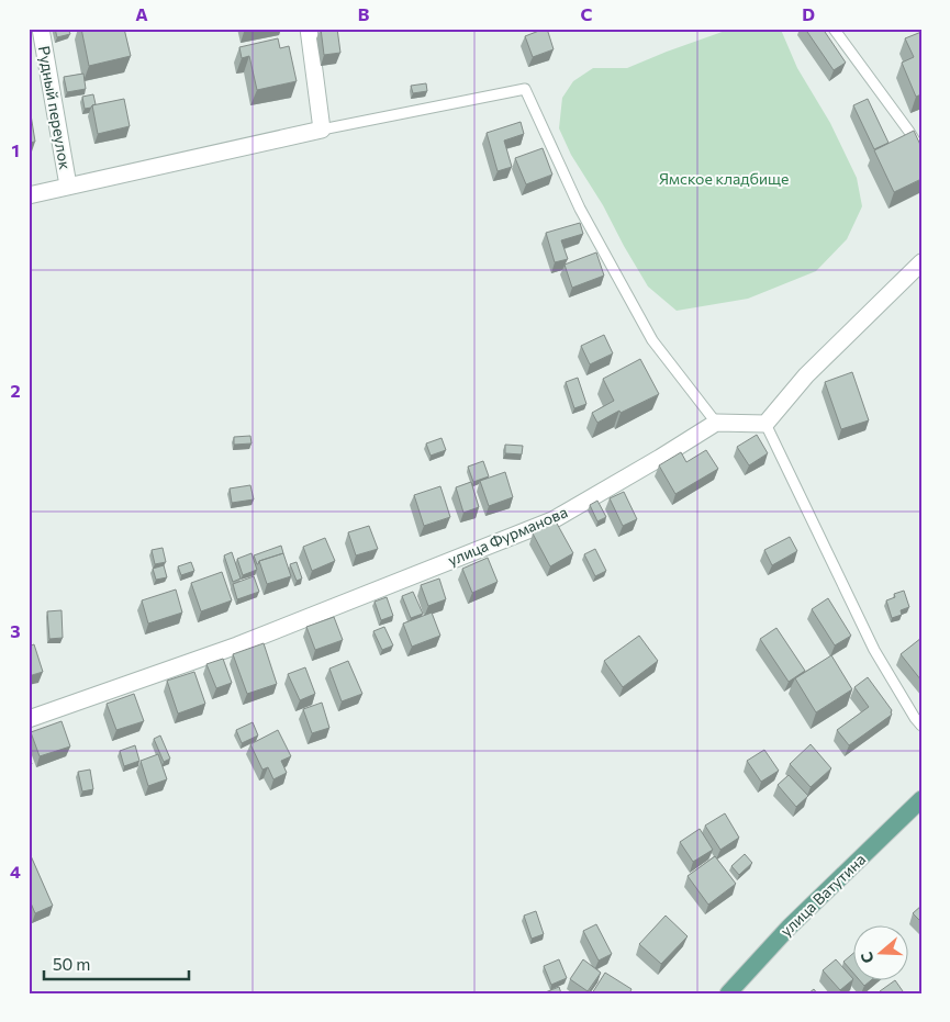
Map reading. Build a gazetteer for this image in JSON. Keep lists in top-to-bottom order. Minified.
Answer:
{"streets":{"main road":["улица Ватутина"],"street":["Рудный переулок","улица Фурманова"]},"parks":["Ямское кладбище"],"scale_bar":"50 m","north":"left","grid":{"columns":["A","B","C","D"],"rows":["1","2","3","4"]}}
